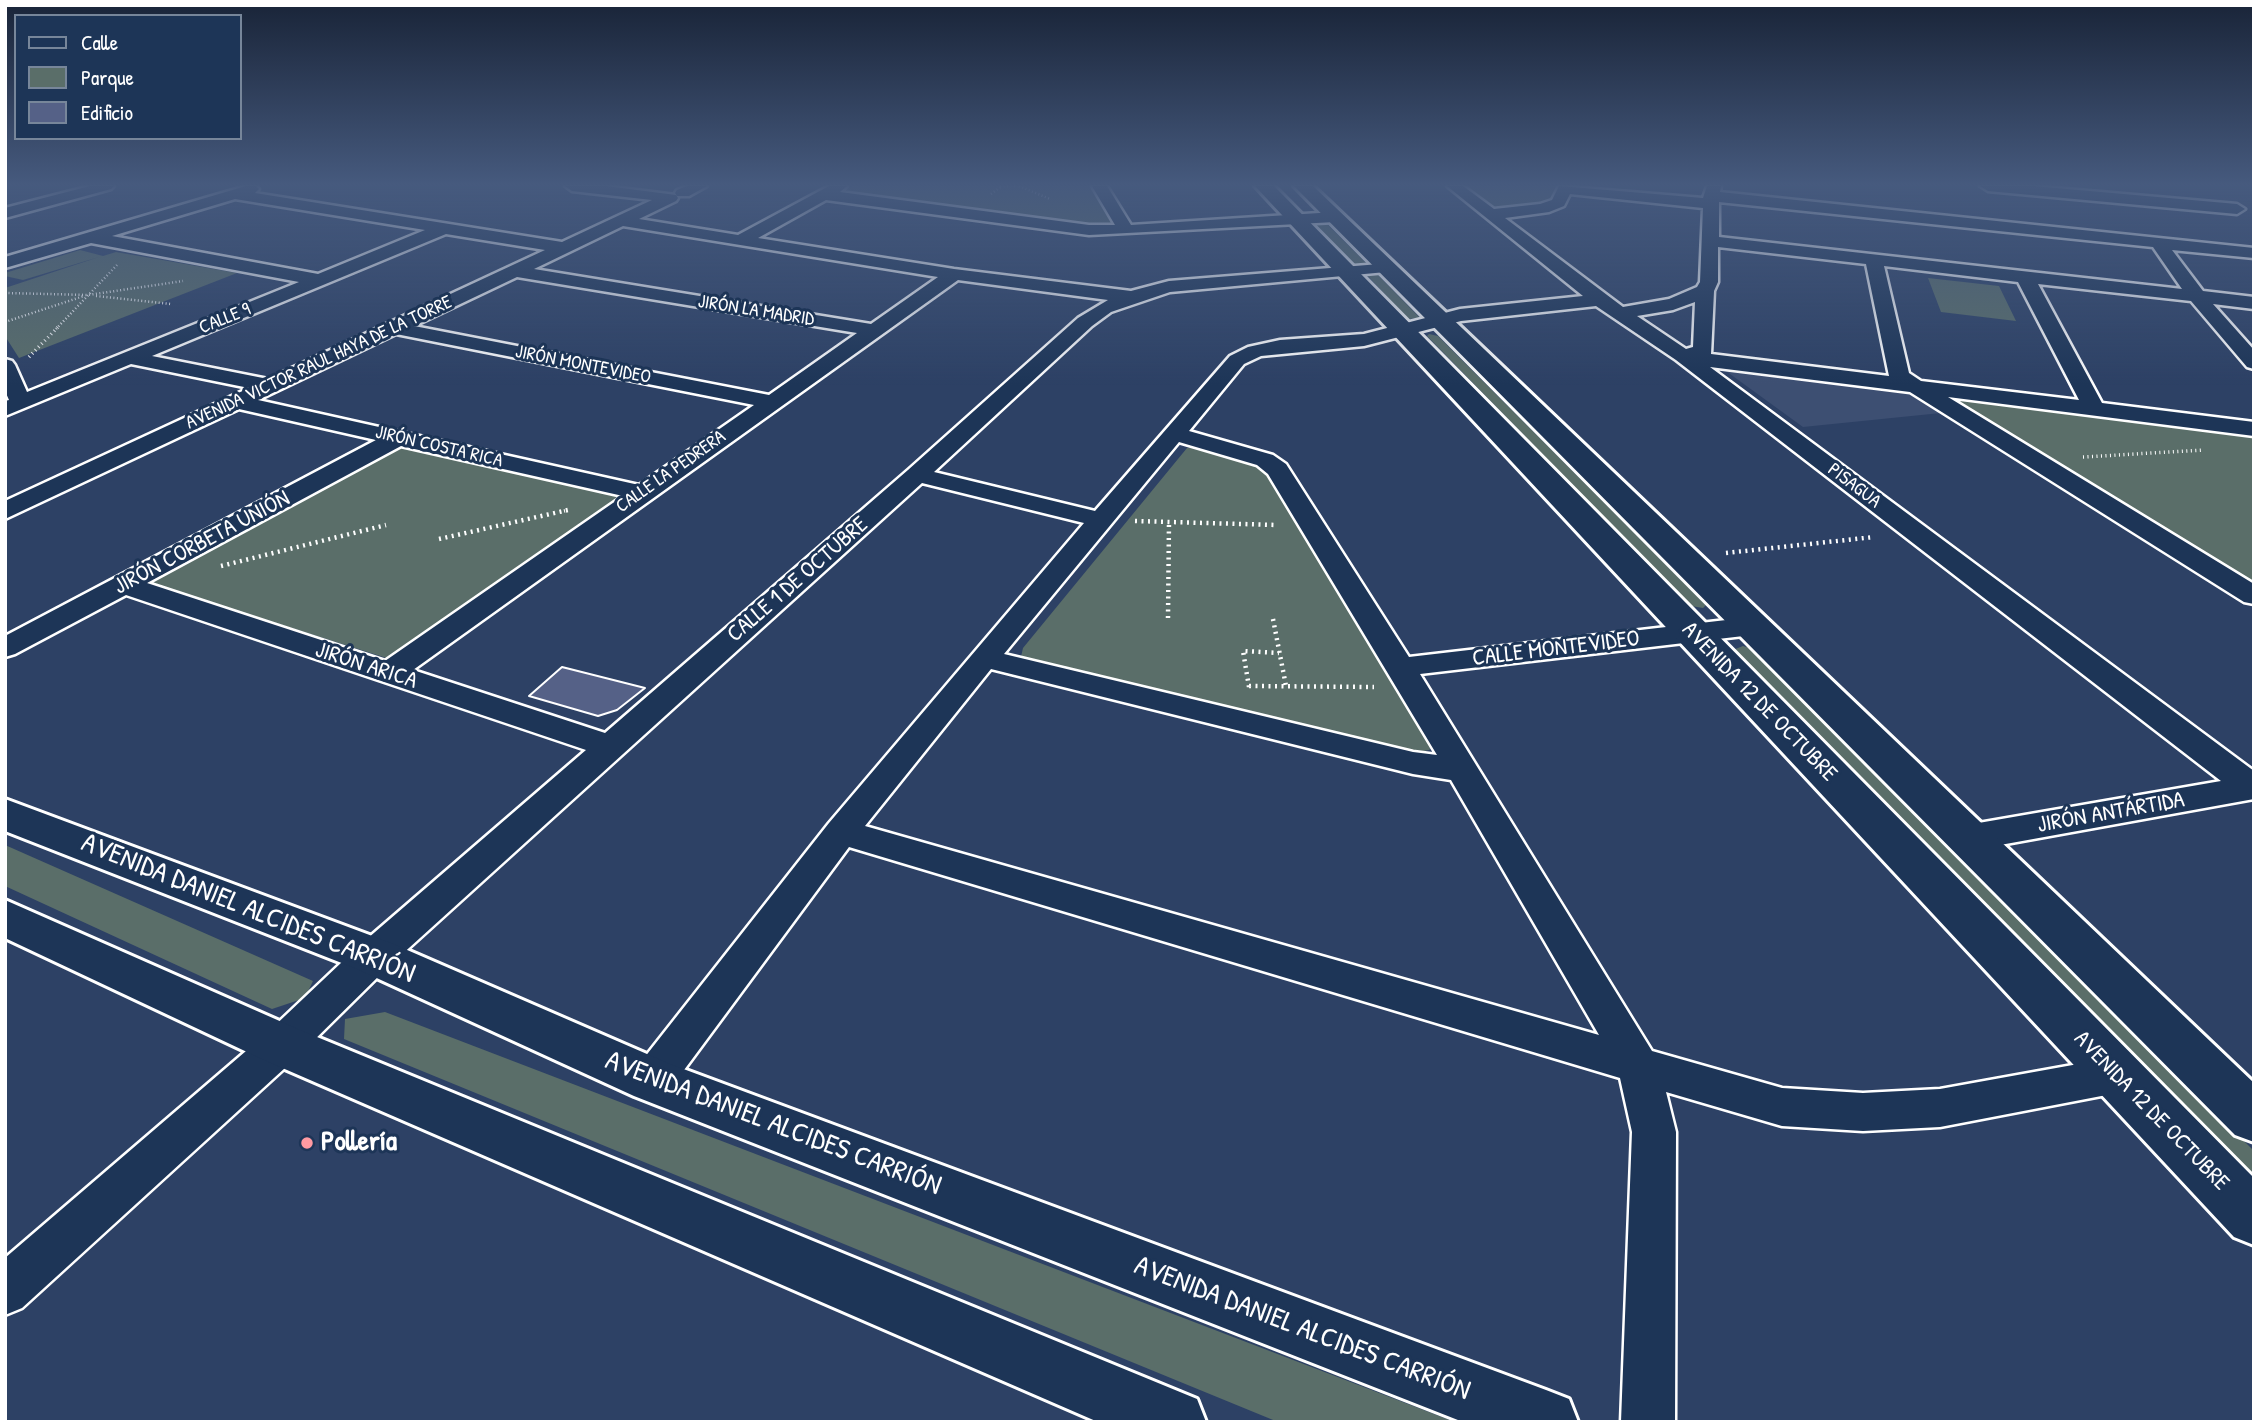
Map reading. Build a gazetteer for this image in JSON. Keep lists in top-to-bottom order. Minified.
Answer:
{"streets":{"main road":["AVENIDA 12 DE OCTUBRE","AVENIDA DANIEL ALCIDES CARRIÓN"],"street":["JIRÓN LA MADRID","CALLE 9","AVENIDA VICTOR RAUL HAYA DE LA TORRE","JIRÓN MONTEVIDEO","JIRÓN COSTA RICA","CALLE LA PEDRERA","PISAGUA","JIRÓN CORBETA UNIÓN","CALLE 1 DE OCTUBRE","CALLE MONTEVIDEO","JIRÓN ARICA","JIRÓN ANTÁRTIDA"]},"crossings":[["JIRÓN LA MADRID","AVENIDA VICTOR RAUL HAYA DE LA TORRE"],["JIRÓN LA MADRID","CALLE LA PEDRERA"],["AVENIDA VICTOR RAUL HAYA DE LA TORRE","JIRÓN MONTEVIDEO"],["AVENIDA VICTOR RAUL HAYA DE LA TORRE","JIRÓN COSTA RICA"],["JIRÓN MONTEVIDEO","CALLE LA PEDRERA"],["JIRÓN COSTA RICA","CALLE LA PEDRERA"],["JIRÓN COSTA RICA","JIRÓN CORBETA UNIÓN"],["CALLE LA PEDRERA","JIRÓN ARICA"],["PISAGUA","JIRÓN ANTÁRTIDA"],["JIRÓN CORBETA UNIÓN","JIRÓN ARICA"],["CALLE 1 DE OCTUBRE","JIRÓN ARICA"],["CALLE 1 DE OCTUBRE","AVENIDA 12 DE OCTUBRE"],["CALLE 1 DE OCTUBRE","AVENIDA DANIEL ALCIDES CARRIÓN"],["CALLE MONTEVIDEO","AVENIDA 12 DE OCTUBRE"],["AVENIDA 12 DE OCTUBRE","JIRÓN ANTÁRTIDA"]],"places":["Pollería"],"legend":["Calle","Parque","Edificio"]}
